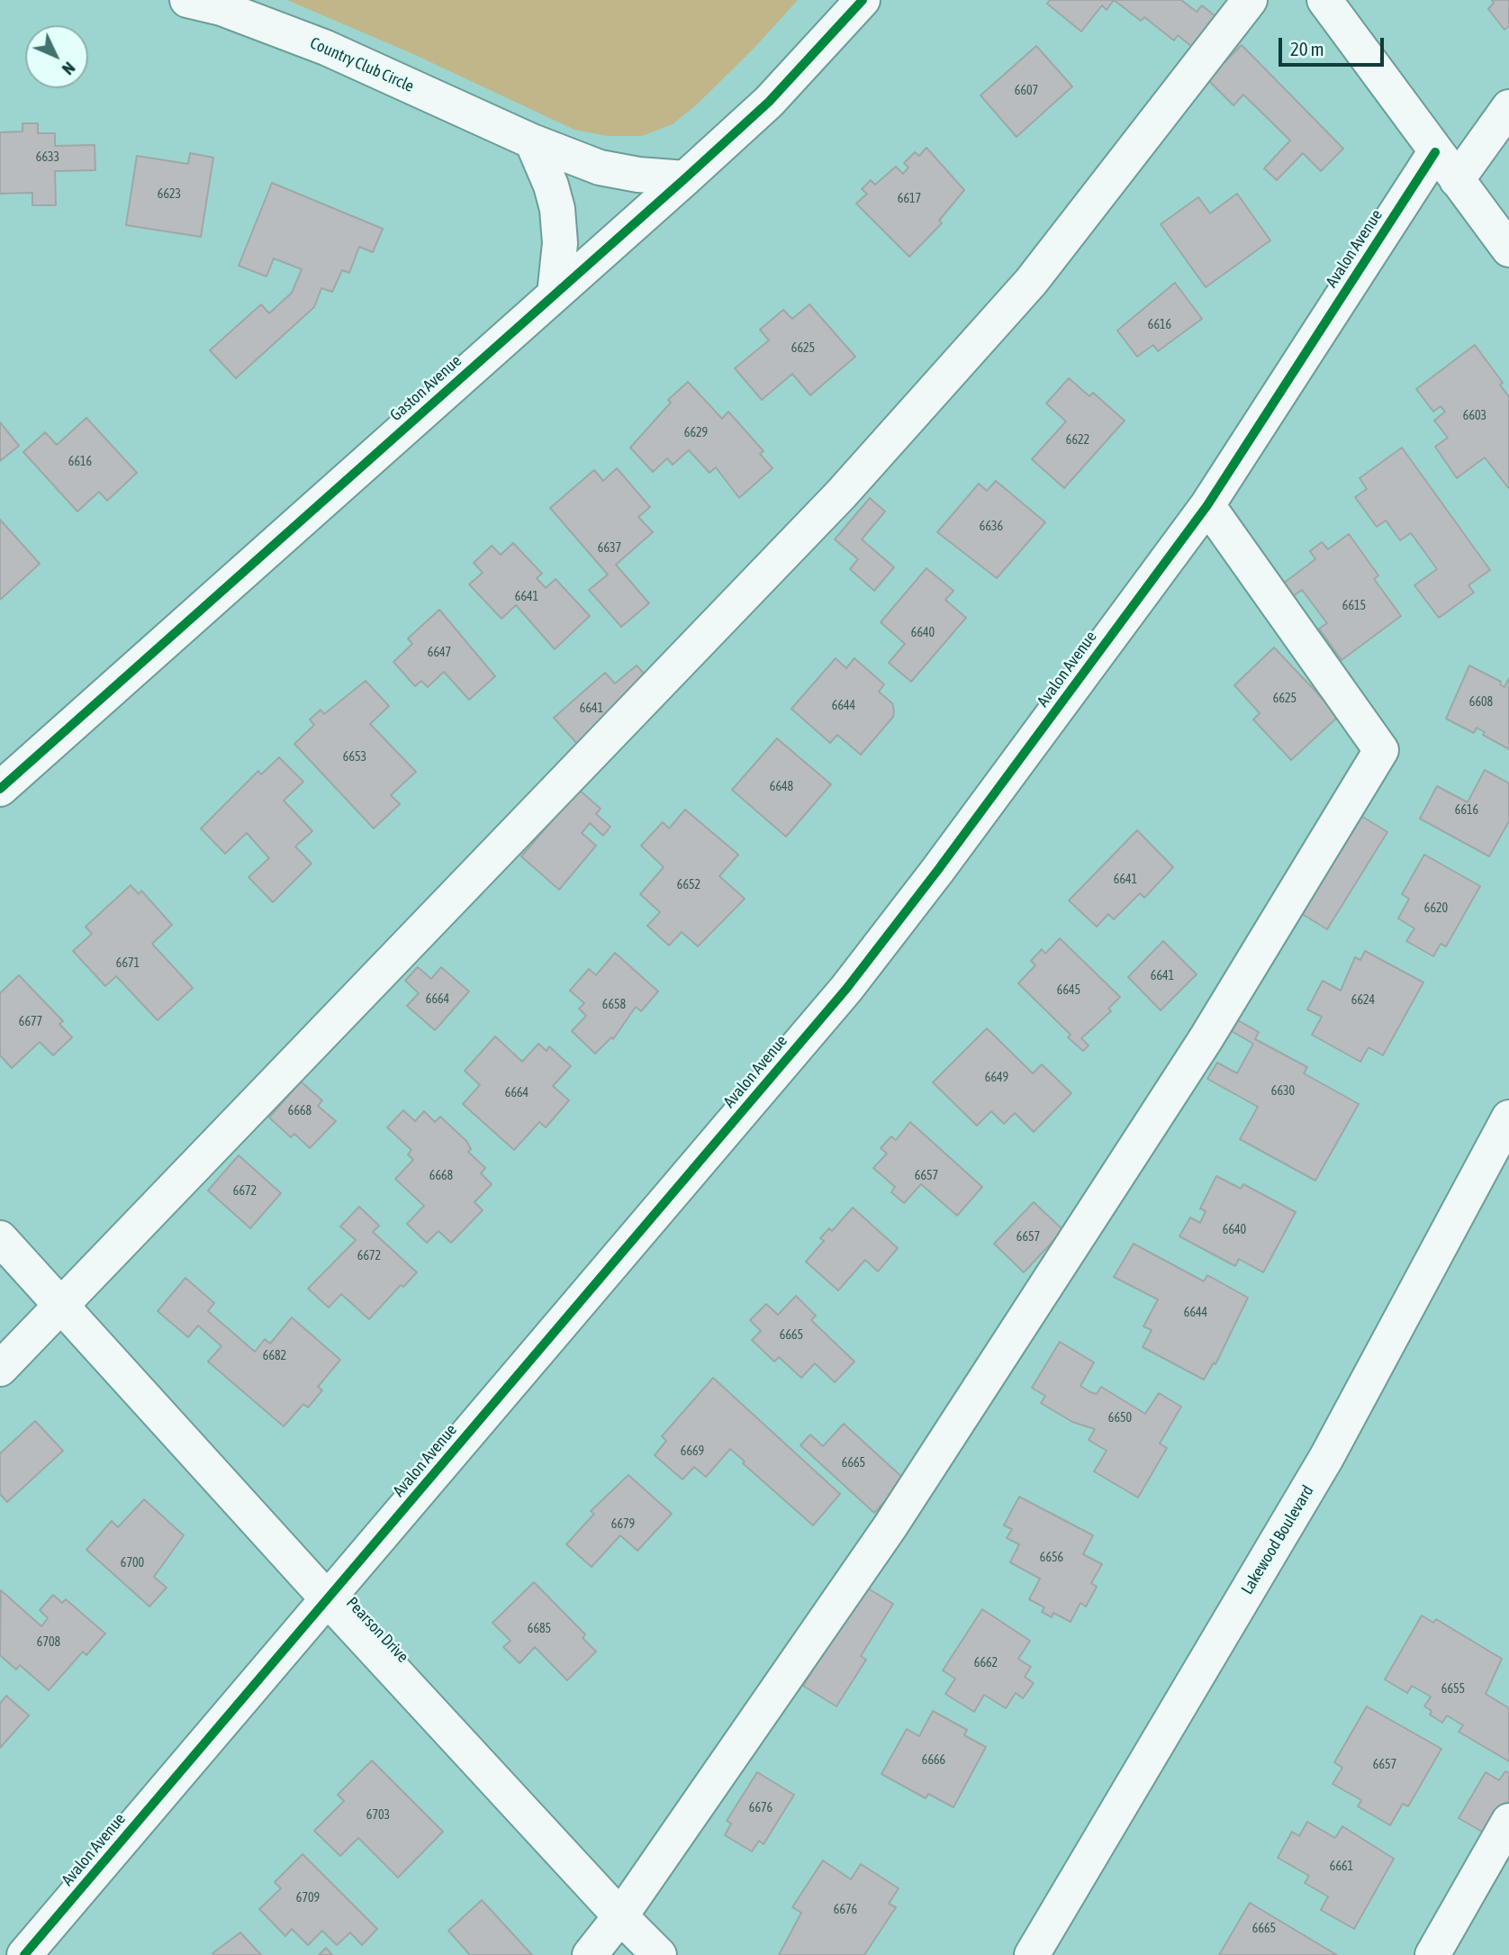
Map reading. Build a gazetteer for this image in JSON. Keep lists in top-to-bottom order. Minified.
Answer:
{"streets":{"street":["Country Club Circle","Avalon Avenue","Gaston Avenue","Lakewood Boulevard","Pearson Drive"]},"crossings":[["Country Club Circle","Gaston Avenue"],["Avalon Avenue","Pearson Drive"]],"house_numbers":["6607","6633","6623","6617","6616","6625","6603","6629","6622","6616","6636","6637","6641","6615","6640","6647","6625","6608","6644","6641","6653","6648","6616","6641","6652","6620","6671","6641","6645","6664","6624","6658","6677","6649","6630","6664","6668","6668","6657","6672","6640","6657","6672","6644","6665","6682","6650","6669","6665","6679","6656","6700","6685","6708","6662","6655","6666","6657","6676","6703","6661","6709","6676","6665"],"scale_bar":"20 m","north":"bottom right"}
